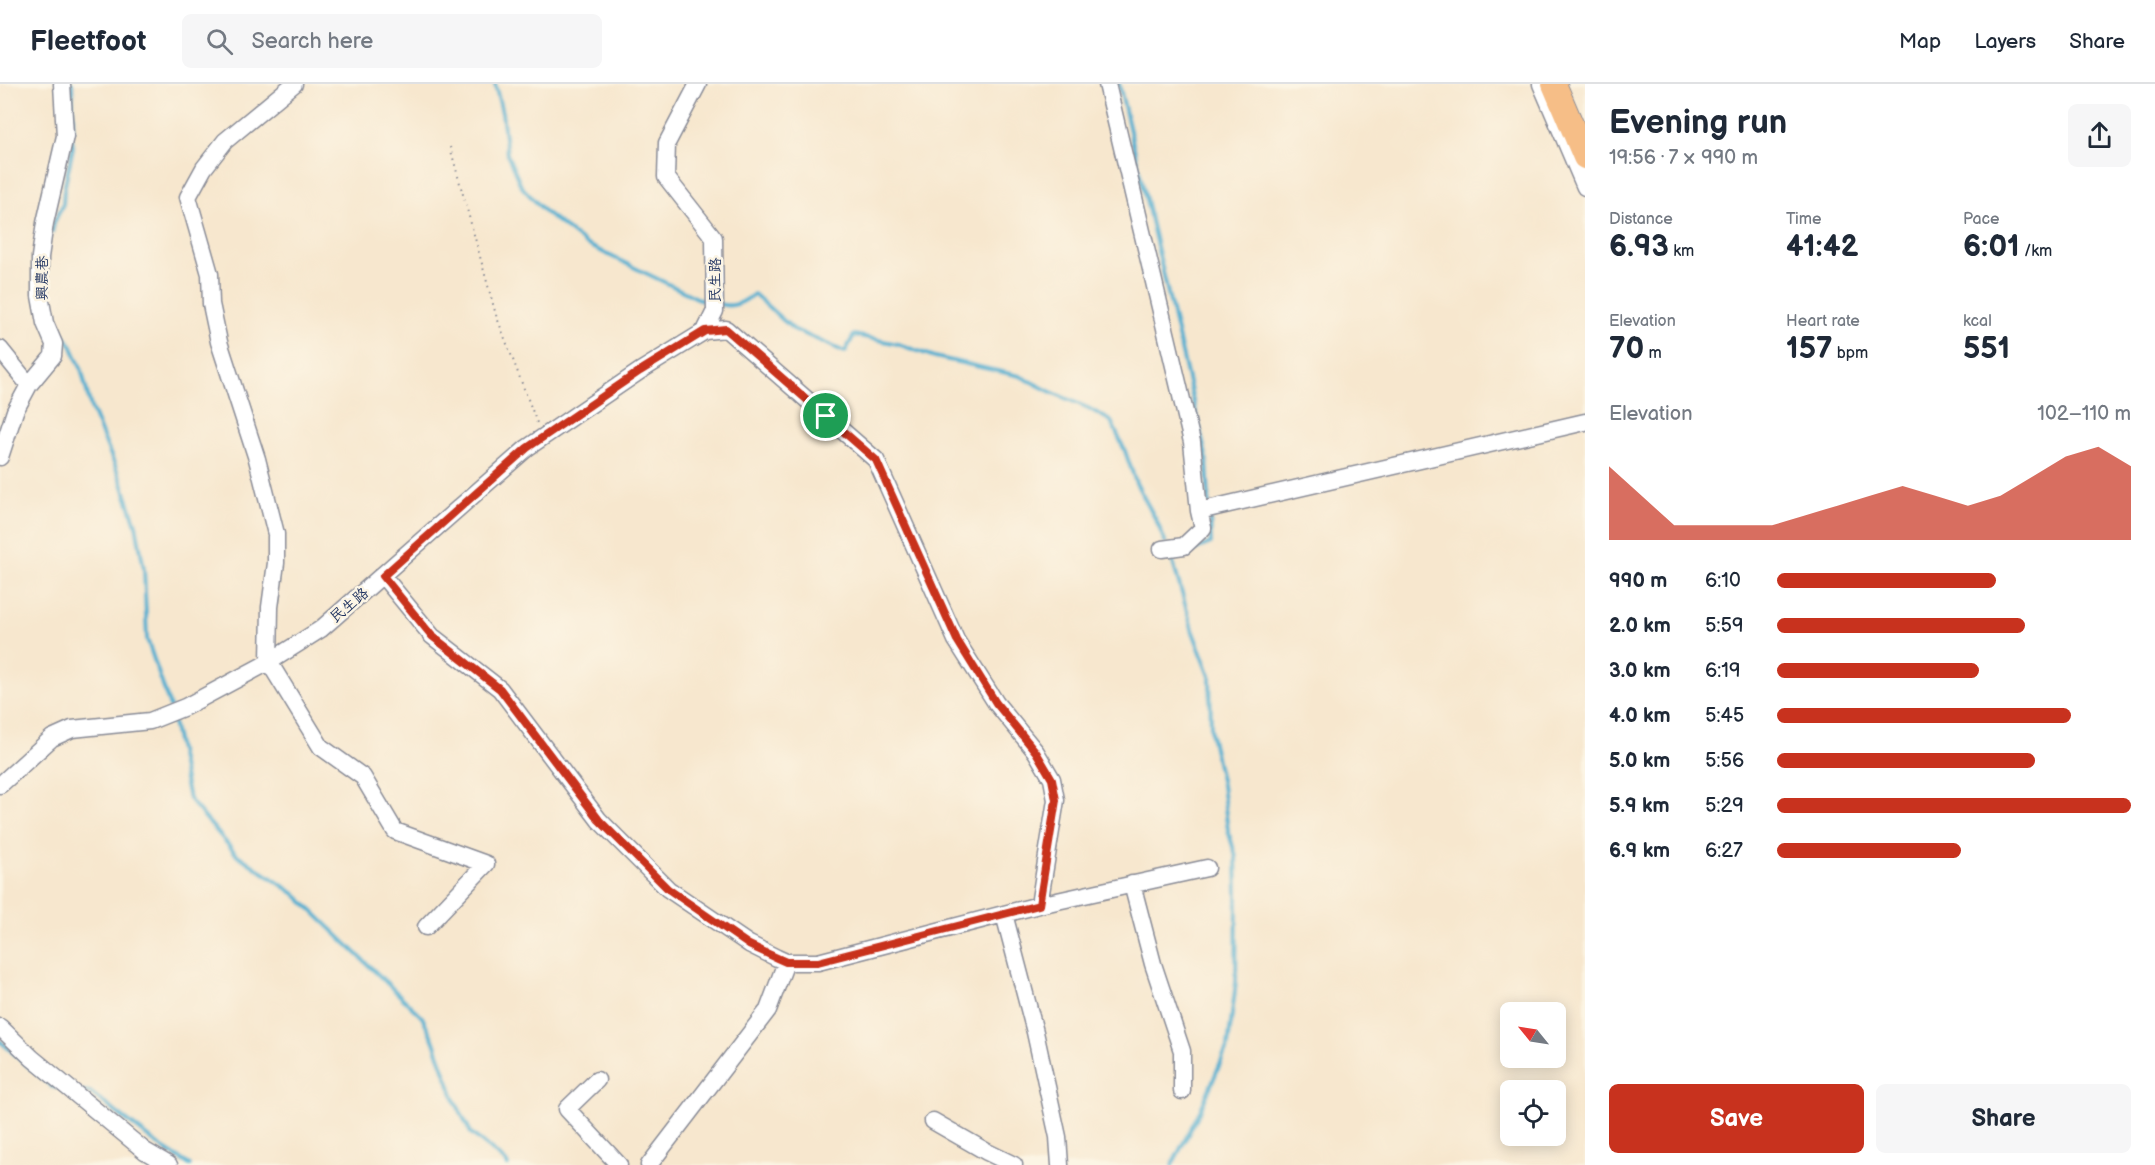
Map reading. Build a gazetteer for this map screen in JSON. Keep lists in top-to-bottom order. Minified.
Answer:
{"streets":{"street":["興農巷","民生路"]},"north":"top left","page":{"header":"Fleetfoot","search":"Search here","nav":["Map","Layers","Share"],"heading":["Evening run","19:56 · 7 × 990 m"],"stats":[["Distance","6.93 km"],["Time","41:42"],["Pace","6:01 /km"],["Elevation","70 m"],["Heart rate","157 bpm"],["kcal","551"]],"chart":["Elevation","102–110 m"],"list":[{"name":"990 m","note":"6:10"},{"name":"2.0 km","note":"5:59"},{"name":"3.0 km","note":"6:19"},{"name":"4.0 km","note":"5:45"},{"name":"5.0 km","note":"5:56"},{"name":"5.9 km","note":"5:29"},{"name":"6.9 km","note":"6:27"}],"buttons":["Save","Share"]}}
